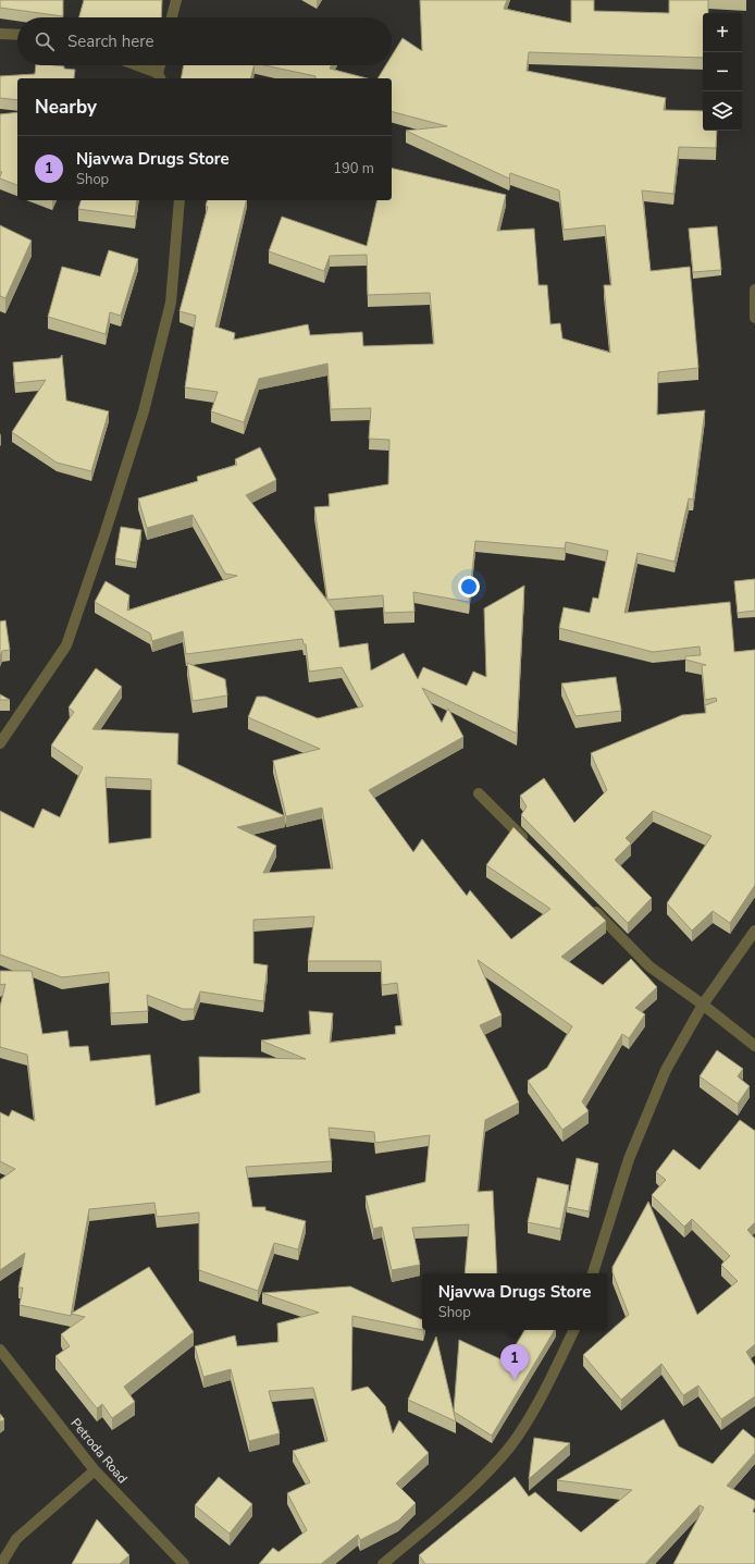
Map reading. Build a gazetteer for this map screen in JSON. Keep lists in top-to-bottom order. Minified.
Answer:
{"streets":{"street":["Petroda Road"]},"page":{"map_buttons":["+","−"],"search":"Search here","heading":"Nearby","list":[{"mark":"1","name":"Njavwa Drugs Store","note":"Shop","value":"190 m"}],"popup":["Njavwa Drugs Store","Shop"],"pins":"1"}}
